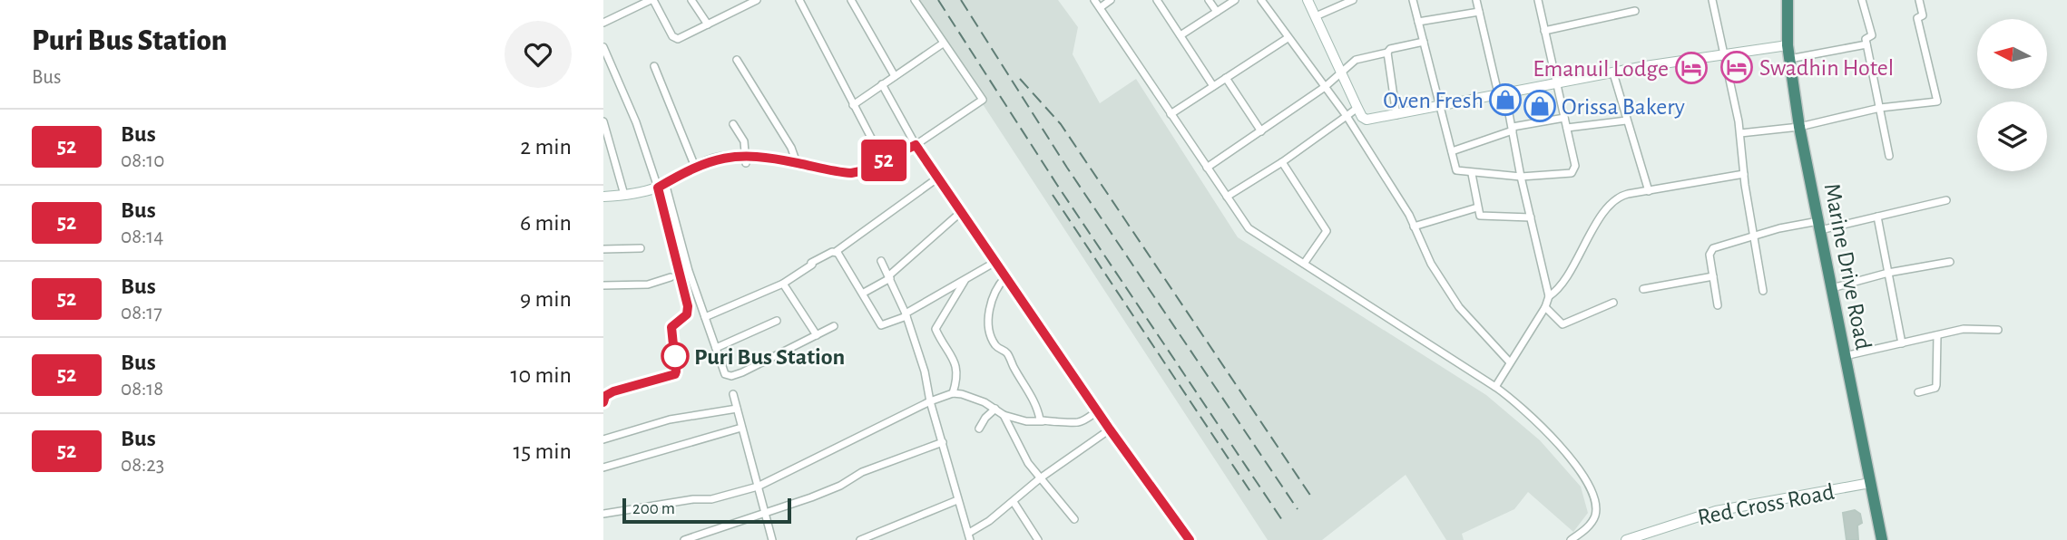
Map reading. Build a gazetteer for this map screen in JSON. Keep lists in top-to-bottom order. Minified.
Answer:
{"streets":{"highway":["Marine Drive Road"],"main road":["Red Cross Road"]},"crossings":[["Marine Drive Road","Red Cross Road"]],"places":{"hotel":["Swadhin Hotel","Emanuil Lodge"],"shop":["Oven Fresh","Orissa Bakery"],"other":["Puri Bus Station"]},"lines":["bus line 52"],"scale_bar":"200 m","north":"left","page":{"heading":["Puri Bus Station","Bus"],"on_map":"52","list":[{"mark":"52","name":"Bus","note":"08:10","value":"2 min"},{"mark":"52","name":"Bus","note":"08:14","value":"6 min"},{"mark":"52","name":"Bus","note":"08:17","value":"9 min"},{"mark":"52","name":"Bus","note":"08:18","value":"10 min"},{"mark":"52","name":"Bus","note":"08:23","value":"15 min"}],"scale":"200 m"}}
